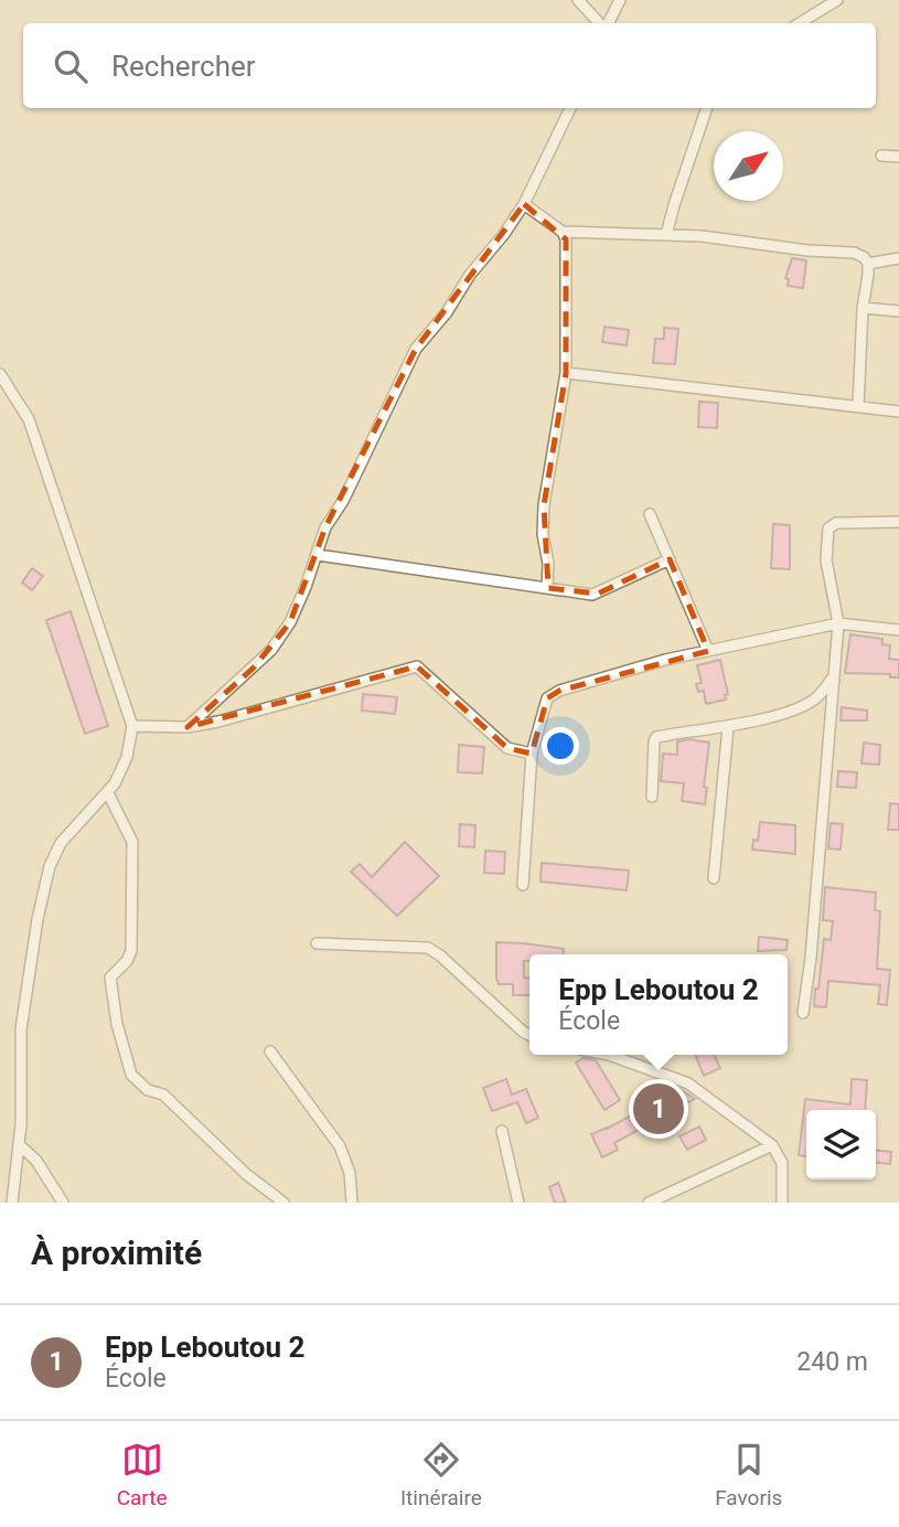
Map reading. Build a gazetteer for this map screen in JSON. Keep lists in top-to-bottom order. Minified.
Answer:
{"north":"top right","page":{"search":"Rechercher","popup":["Epp Leboutou 2","École"],"pins":"1","heading":"À proximité","list":[{"mark":"1","name":"Epp Leboutou 2","note":"École","value":"240 m"}],"nav":["Carte","Itinéraire","Favoris"]}}
